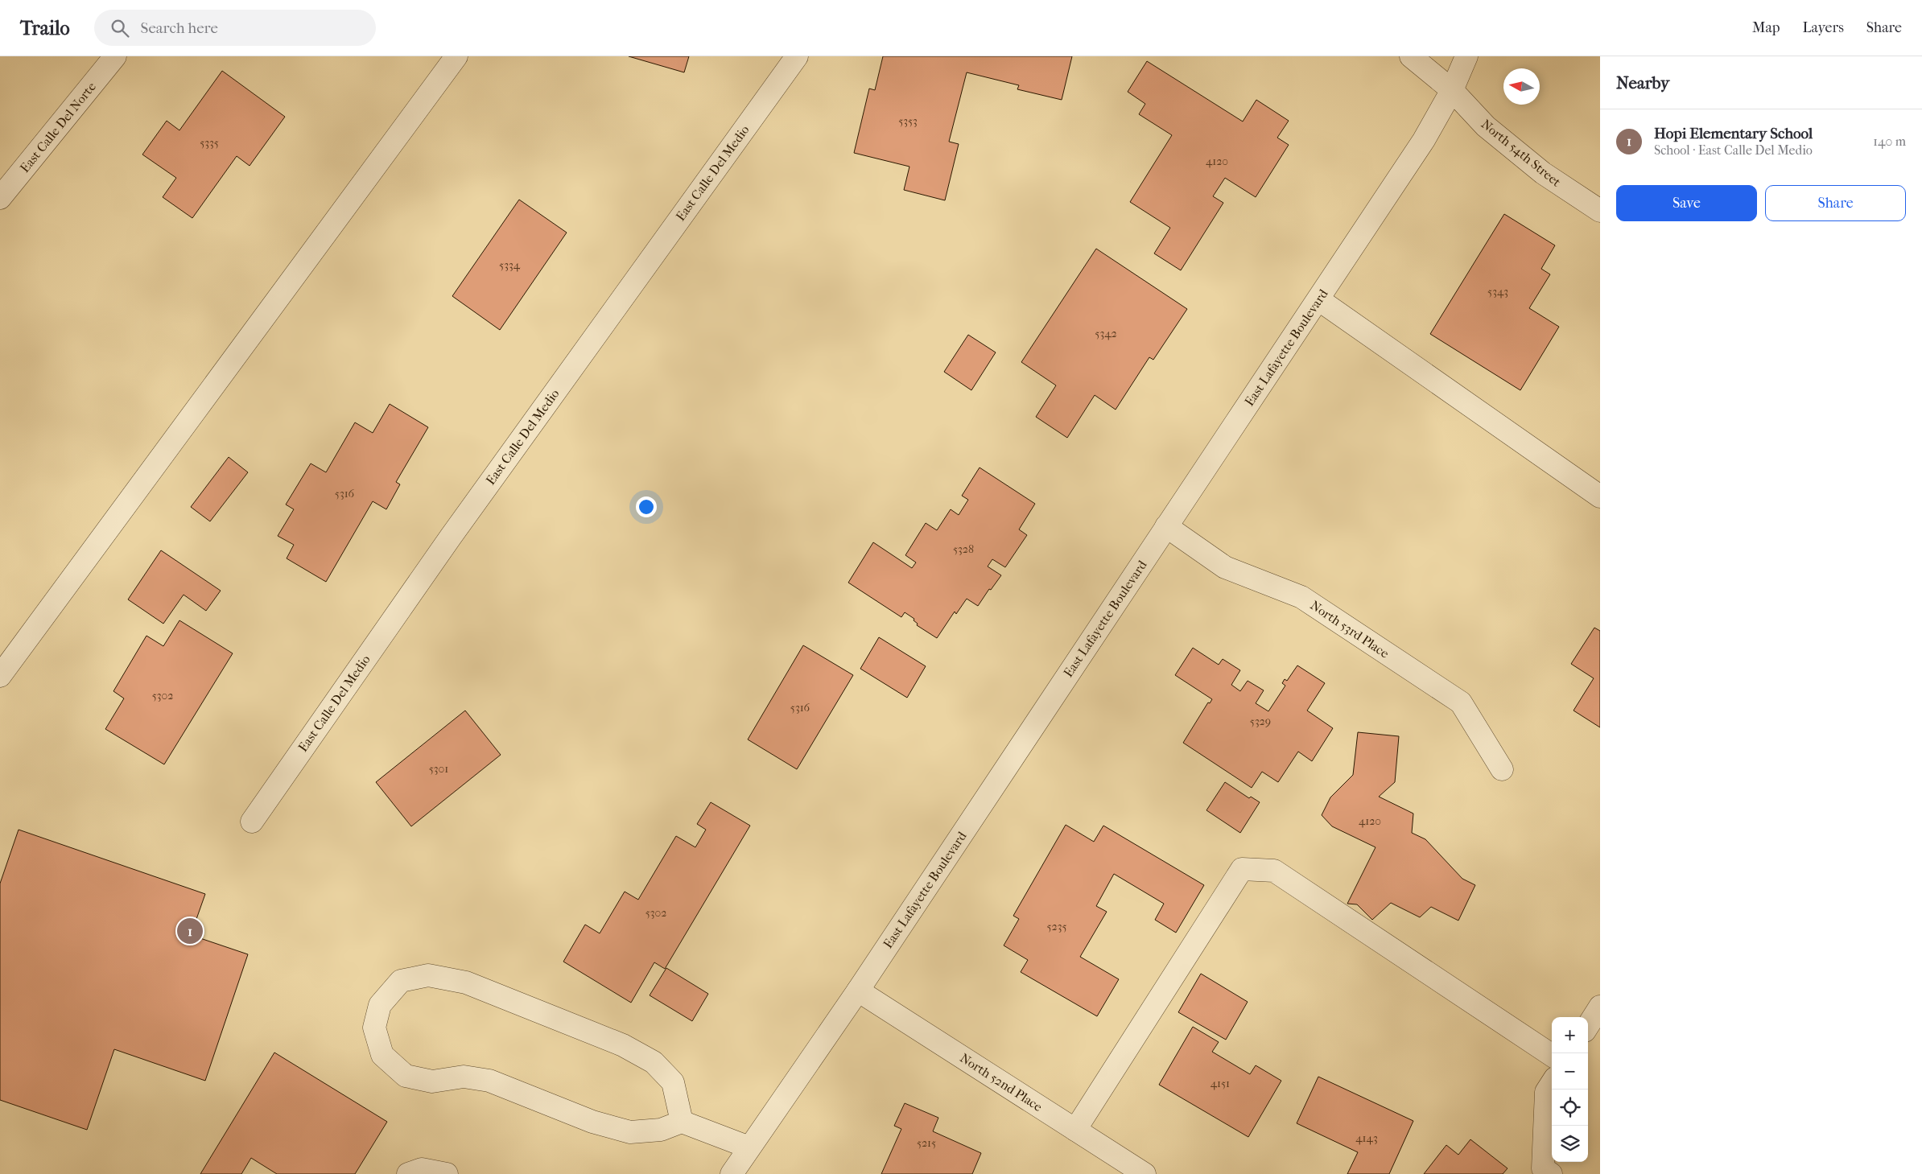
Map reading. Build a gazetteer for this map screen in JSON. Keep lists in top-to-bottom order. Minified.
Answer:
{"streets":{"street":["East Calle Del Norte","North 54th Street","East Calle Del Medio","East Lafayette Boulevard","North 53rd Place","North 52nd Place"]},"crossings":[["North 54th Street","East Lafayette Boulevard"],["East Lafayette Boulevard","North 53rd Place"],["East Lafayette Boulevard","North 52nd Place"]],"house_numbers":["5353","5335","4120","5334","5343","5342","5316","5328","5302","5316","5329","5301","4120","5302","5235","4151","4143","5215"],"north":"left","page":{"header":"Trailo","search":"Search here","nav":["Map","Layers","Share"],"heading":"Nearby","list":[{"mark":"1","name":"Hopi Elementary School","note":"School · East Calle Del Medio","value":"140 m"}],"buttons":["Save","Share"],"pins":"1","map_buttons":["+","−"]}}
